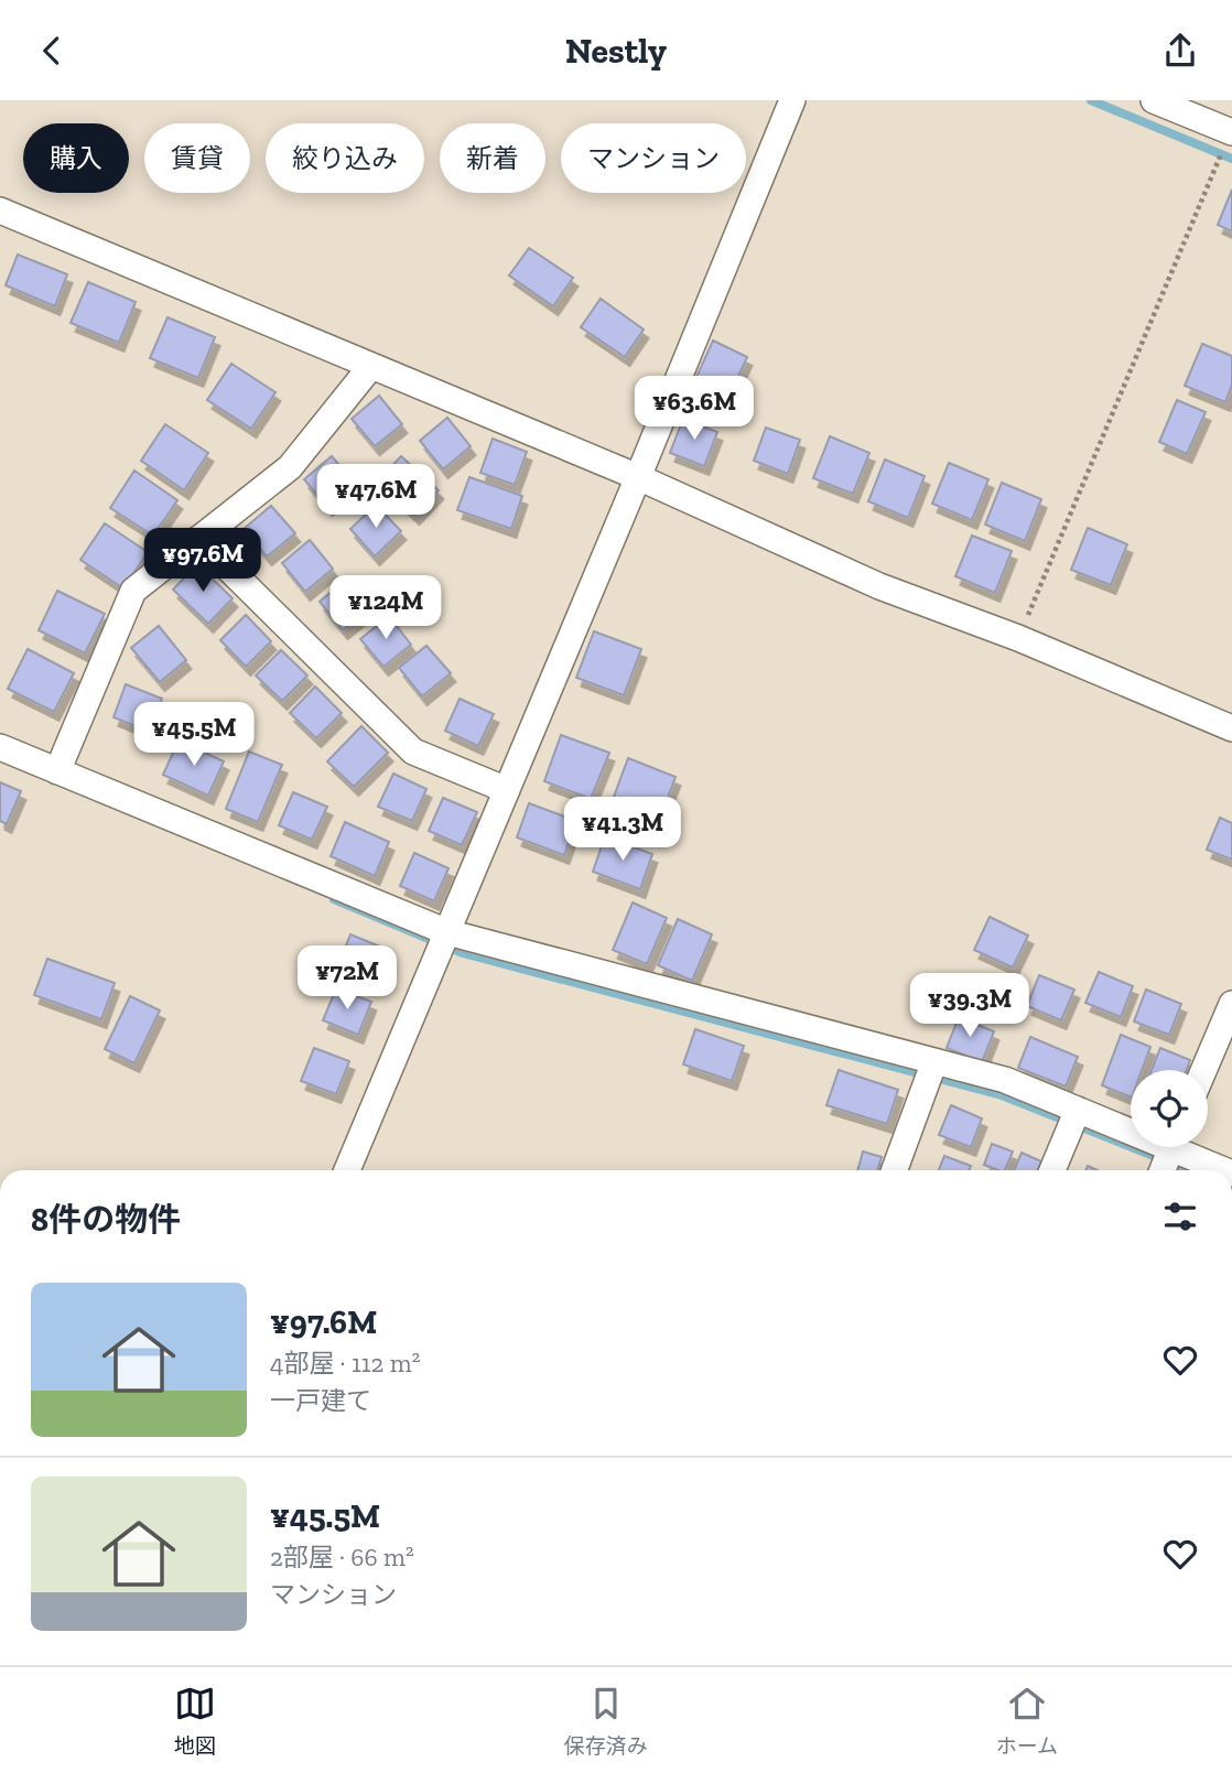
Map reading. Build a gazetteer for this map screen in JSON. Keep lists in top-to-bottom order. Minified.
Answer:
{"page":{"header":"Nestly","chip":["購入","賃貸","絞り込み","新着","マンション"],"price":["¥63.6M","¥47.6M","¥97.6M","¥124M","¥45.5M","¥41.3M","¥72M","¥39.3M"],"heading":"8件の物件","list":[{"name":"¥97.6M","note":"4部屋 · 112 m² · 一戸建て"},{"name":"¥45.5M","note":"2部屋 · 66 m² · マンション"}],"tabs":["地図","保存済み","ホーム"]}}
